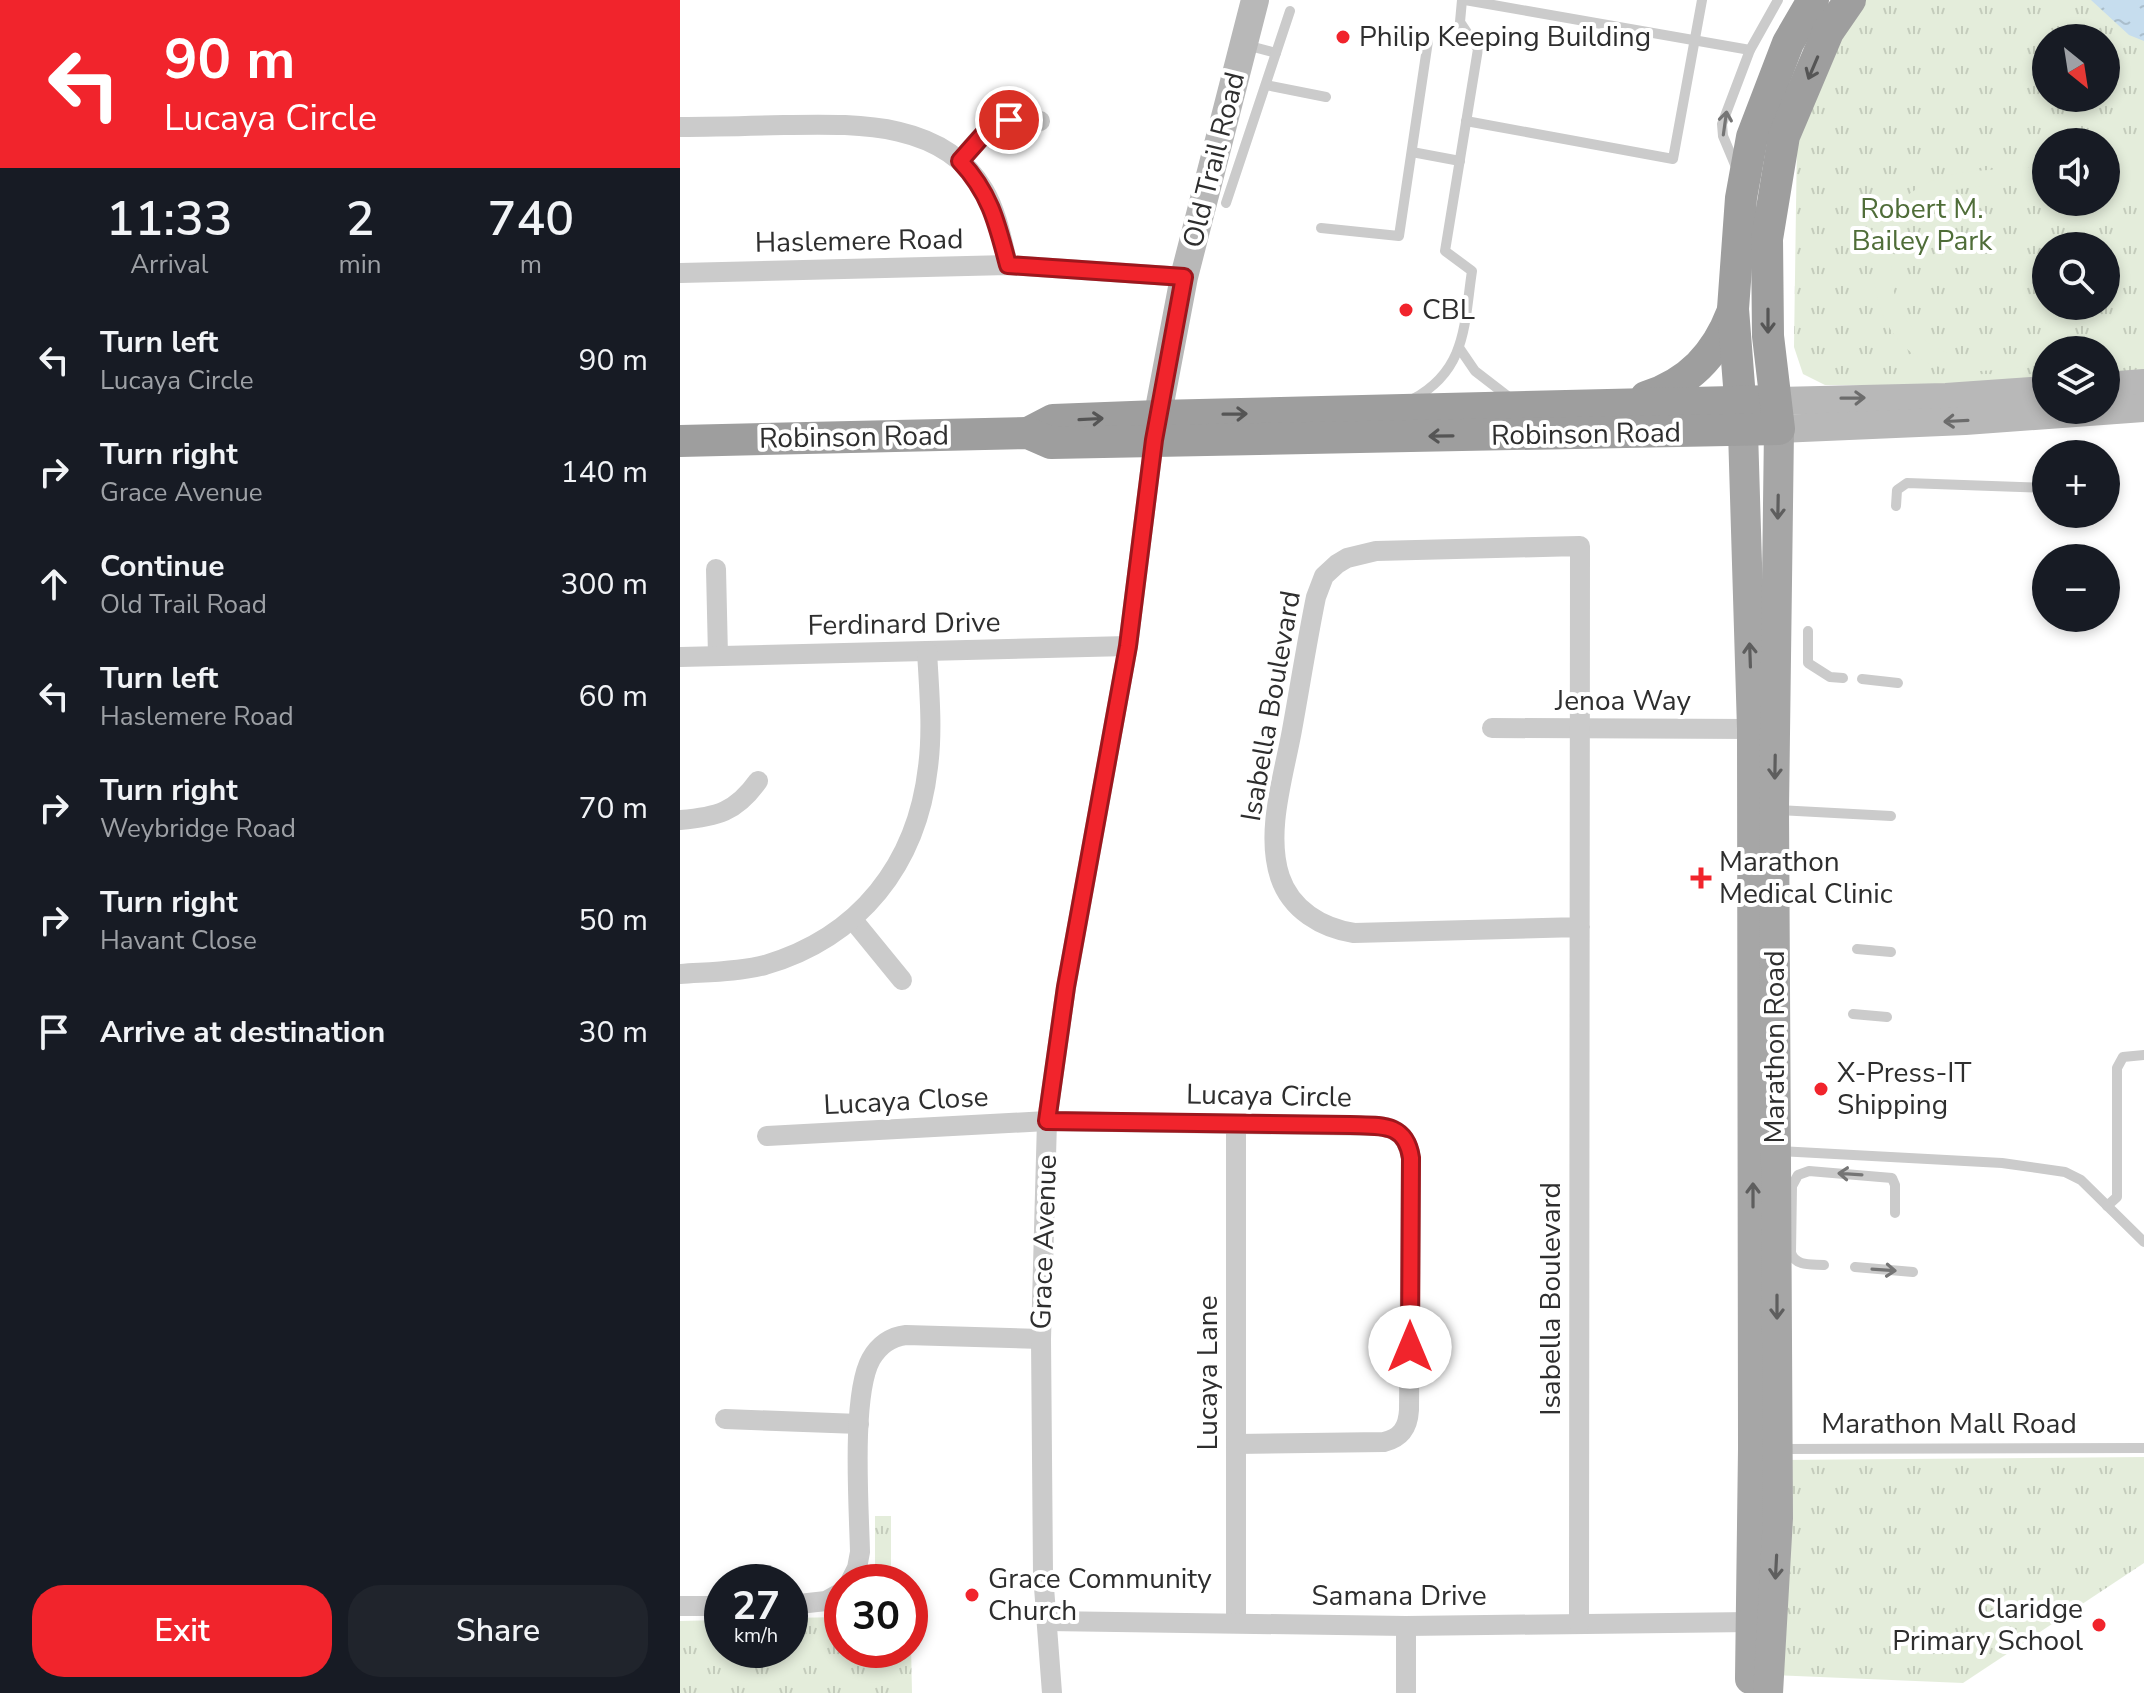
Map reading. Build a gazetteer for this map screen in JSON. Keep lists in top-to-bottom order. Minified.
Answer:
{"streets":{"highway":["Robinson Road"],"main road":["Old Trail Road","Marathon Road"],"street":["Haslemere Road","Ferdinard Drive","Jenoa Way","Isabella Boulevard","Lucaya Circle","Lucaya Close","Grace Avenue","Lucaya Lane","Samana Drive"],"lane":["Marathon Mall Road"]},"crossings":[["Old Trail Road","Haslemere Road"],["Old Trail Road","Robinson Road"],["Old Trail Road","Grace Avenue"],["Robinson Road","Marathon Road"],["Robinson Road","Grace Avenue"],["Ferdinard Drive","Grace Avenue"],["Jenoa Way","Isabella Boulevard"],["Jenoa Way","Marathon Road"],["Isabella Boulevard","Samana Drive"],["Marathon Road","Marathon Mall Road"],["Marathon Road","Samana Drive"],["Lucaya Circle","Lucaya Close"],["Lucaya Circle","Grace Avenue"],["Lucaya Circle","Lucaya Lane"],["Lucaya Close","Grace Avenue"],["Grace Avenue","Samana Drive"],["Lucaya Lane","Samana Drive"]],"parks":["Robert M. Bailey Park"],"places":{"other":["Philip Keeping Building","CBL","X-Press-IT Shipping","Grace Community Church","Claridge Primary School"],"health":["Marathon Medical Clinic"]},"north":"bottom right","page":{"turn":["90 m","Lucaya Circle"],"map_buttons":["+","−"],"eta":["11:33","Arrival","2","min","740","m"],"list":[{"name":"Turn left","note":"Lucaya Circle","value":"90 m"},{"name":"Turn right","note":"Grace Avenue","value":"140 m"},{"name":"Continue","note":"Old Trail Road","value":"300 m"},{"name":"Turn left","note":"Haslemere Road","value":"60 m"},{"name":"Turn right","note":"Weybridge Road","value":"70 m"},{"name":"Turn right","note":"Havant Close","value":"50 m"},{"name":"Arrive at destination","value":"30 m"}],"speed":"27 km/h","limit":"30","buttons":["Exit","Share"]}}
